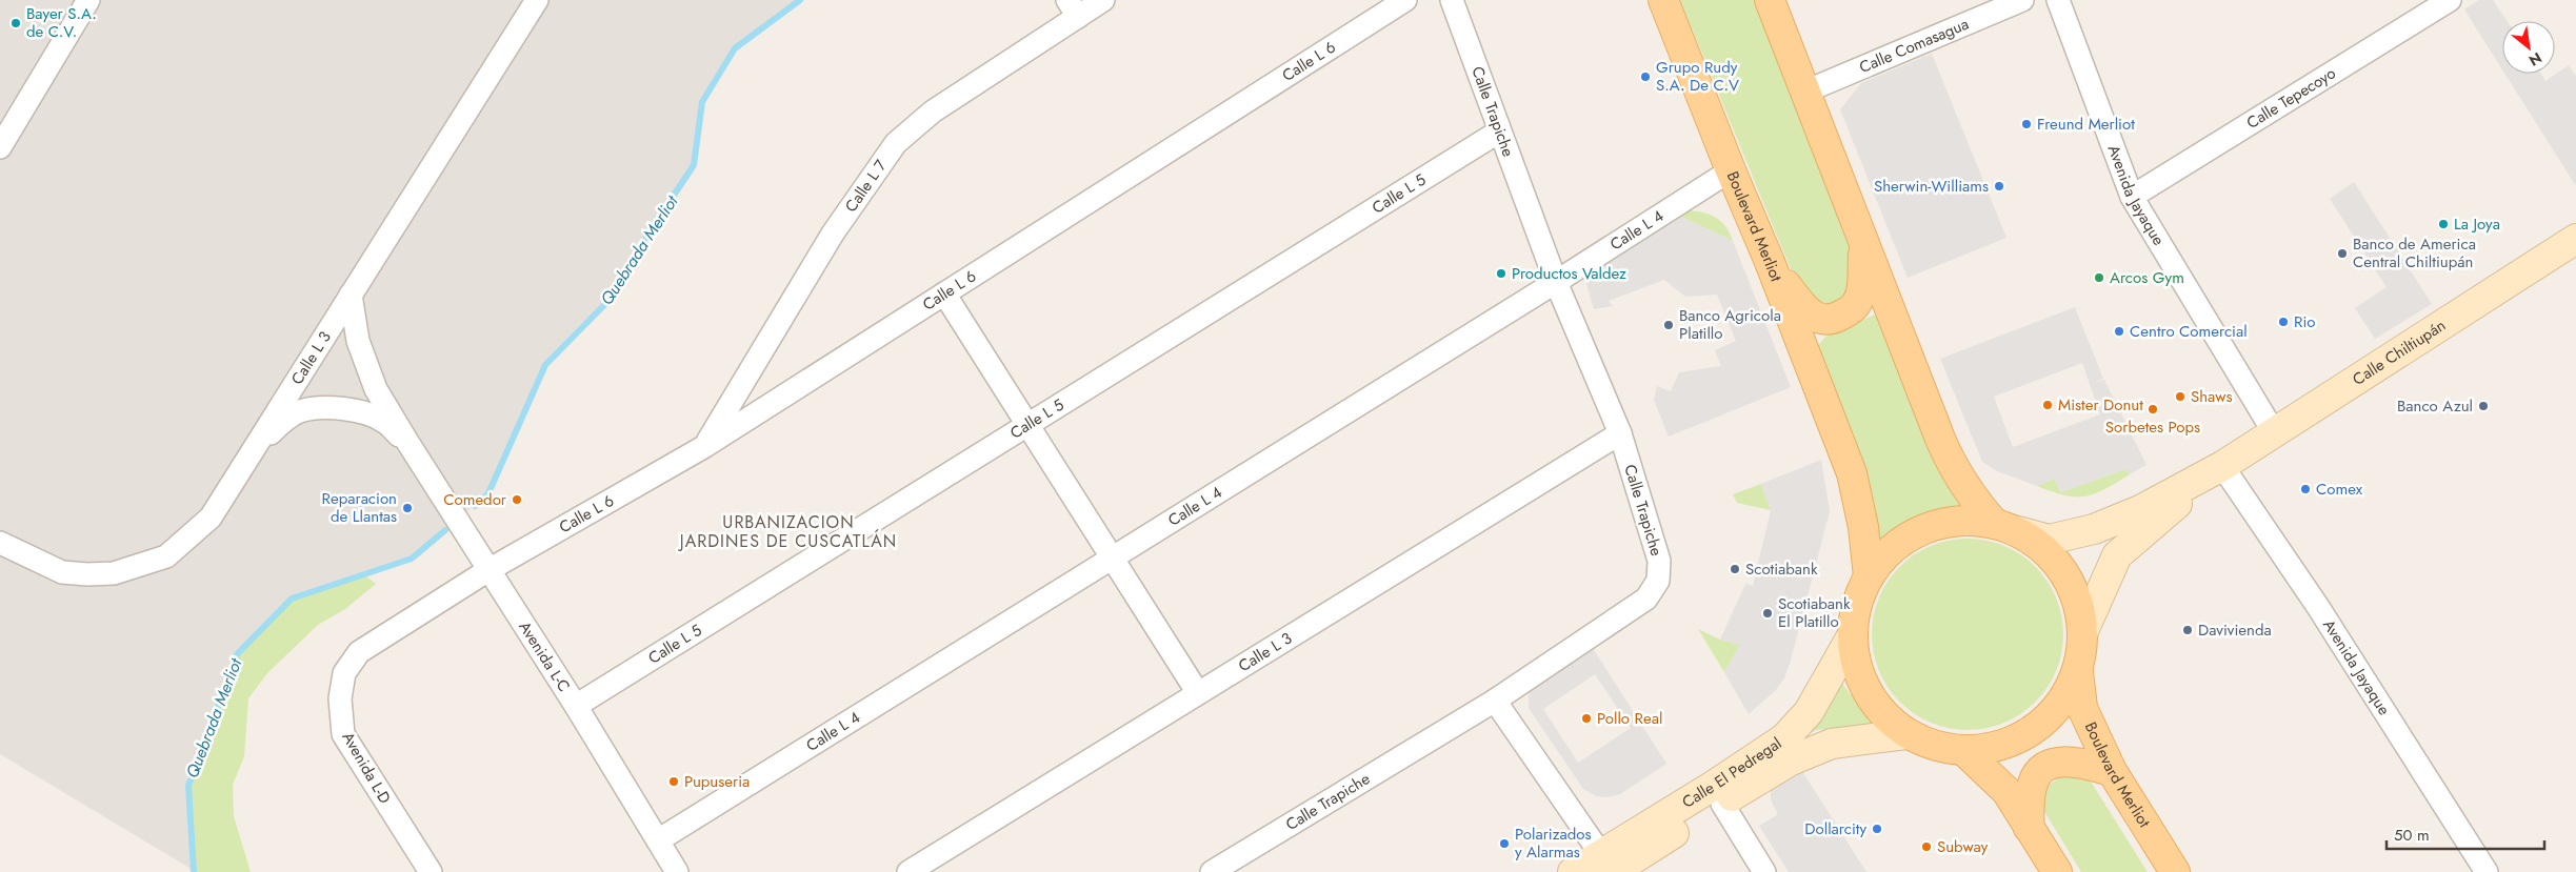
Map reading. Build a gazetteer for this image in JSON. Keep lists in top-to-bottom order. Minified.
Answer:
{"streets":{"main road":["Boulevard Merliot","Calle Chiltiupán","Calle El Pedregal"],"street":["Calle Comasagua","Calle L 6","Calle Tepecoyo","Calle Trapiche","Calle L 7","Calle L 5","Avenida Jayaque","Calle L 4","Calle L 3","Avenida L-C","Avenida L-D"]},"crossings":[["Calle L 6","Calle L 7"],["Calle L 6","Avenida L-C"],["Calle L 6","Avenida L-D"],["Calle Tepecoyo","Avenida Jayaque"],["Calle Trapiche","Calle L 5"],["Calle Trapiche","Calle L 4"],["Calle Trapiche","Calle L 3"],["Calle L 5","Avenida L-C"],["Avenida Jayaque","Calle Chiltiupán"],["Boulevard Merliot","Calle L 4"],["Calle L 4","Avenida L-C"],["Calle L 3","Avenida L-C"],["Avenida L-C","Avenida L-D"]],"districts":["URBANIZACION JARDINES DE CUSCATLÁN"],"water":["Quebrada Merliot"],"places":["Bayer S.A. de C.V.","Grupo Rudy S.A. De C.V","Freund Merliot","Sherwin-Williams","La Joya","Banco de America Central Chiltiupán","Productos Valdez","Arcos Gym","Rio","Banco Agricola Platillo","Centro Comercial","Shaws","Mister Donut","Banco Azul","Sorbetes Pops","Comex","Comedor","Reparacion de Llantas","Scotiabank","Scotiabank El Platillo","Davivienda","Pollo Real","Pupuseria","Dollarcity","Polarizados y Alarmas","Subway"],"scale_bar":"50 m","north":"bottom right"}
